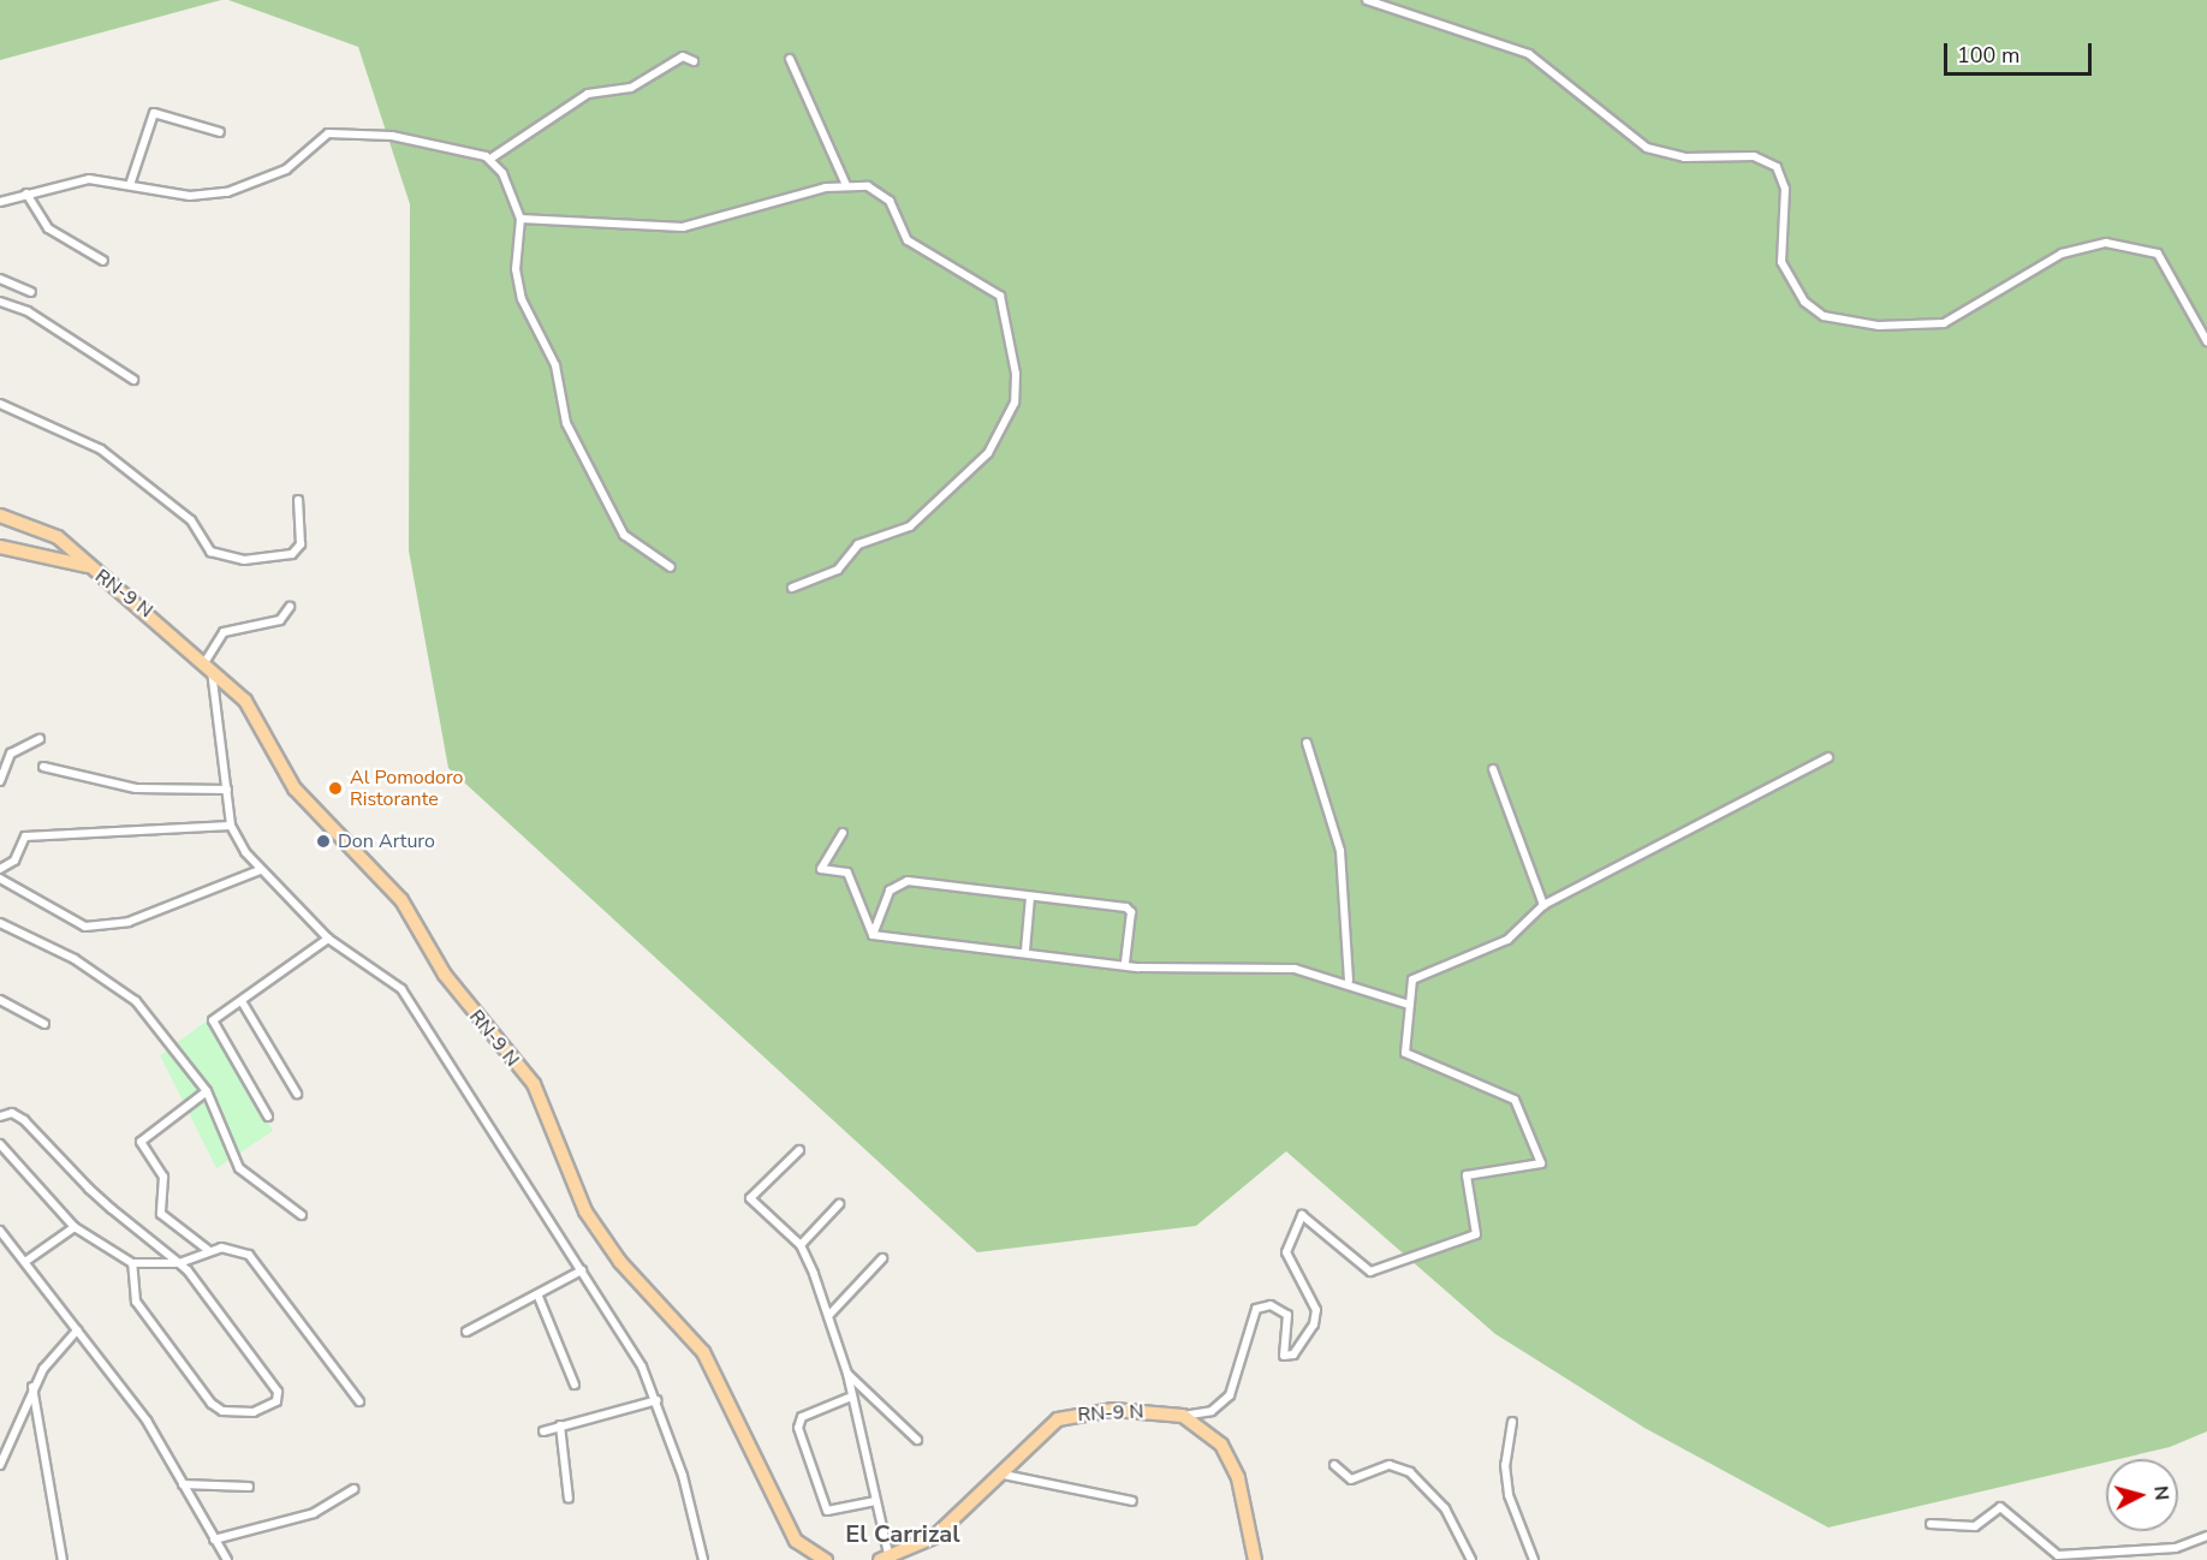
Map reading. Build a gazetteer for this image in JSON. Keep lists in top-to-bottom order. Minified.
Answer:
{"streets":{"main road":["RN-9 N"]},"districts":["El Carrizal"],"places":["Al Pomodoro Ristorante","Don Arturo"],"scale_bar":"100 m","north":"right"}
